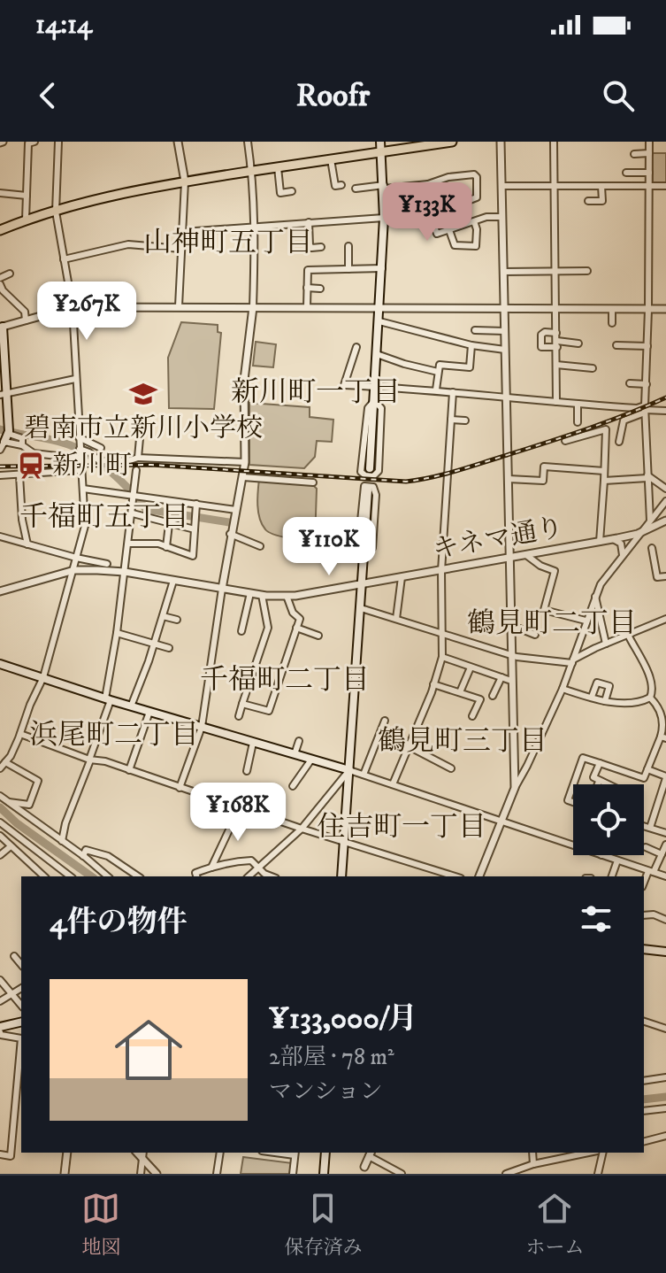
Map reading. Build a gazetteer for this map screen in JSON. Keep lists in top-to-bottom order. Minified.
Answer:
{"streets":{"street":["キネマ通り"]},"districts":["山神町五丁目","新川町一丁目","千福町五丁目","鶴見町二丁目","千福町二丁目","浜尾町二丁目","鶴見町三丁目","住吉町一丁目"],"places":{"school or university":["碧南市立新川小学校"],"station":["新川町"]},"page":{"status":"14:14","header":"Roofr","price":["¥133K","¥267K","¥110K","¥168K"],"heading":"4件の物件","list":[{"name":"¥133,000/月","note":"2部屋 · 78 m² · マンション"}],"tabs":["地図","保存済み","ホーム"]}}
